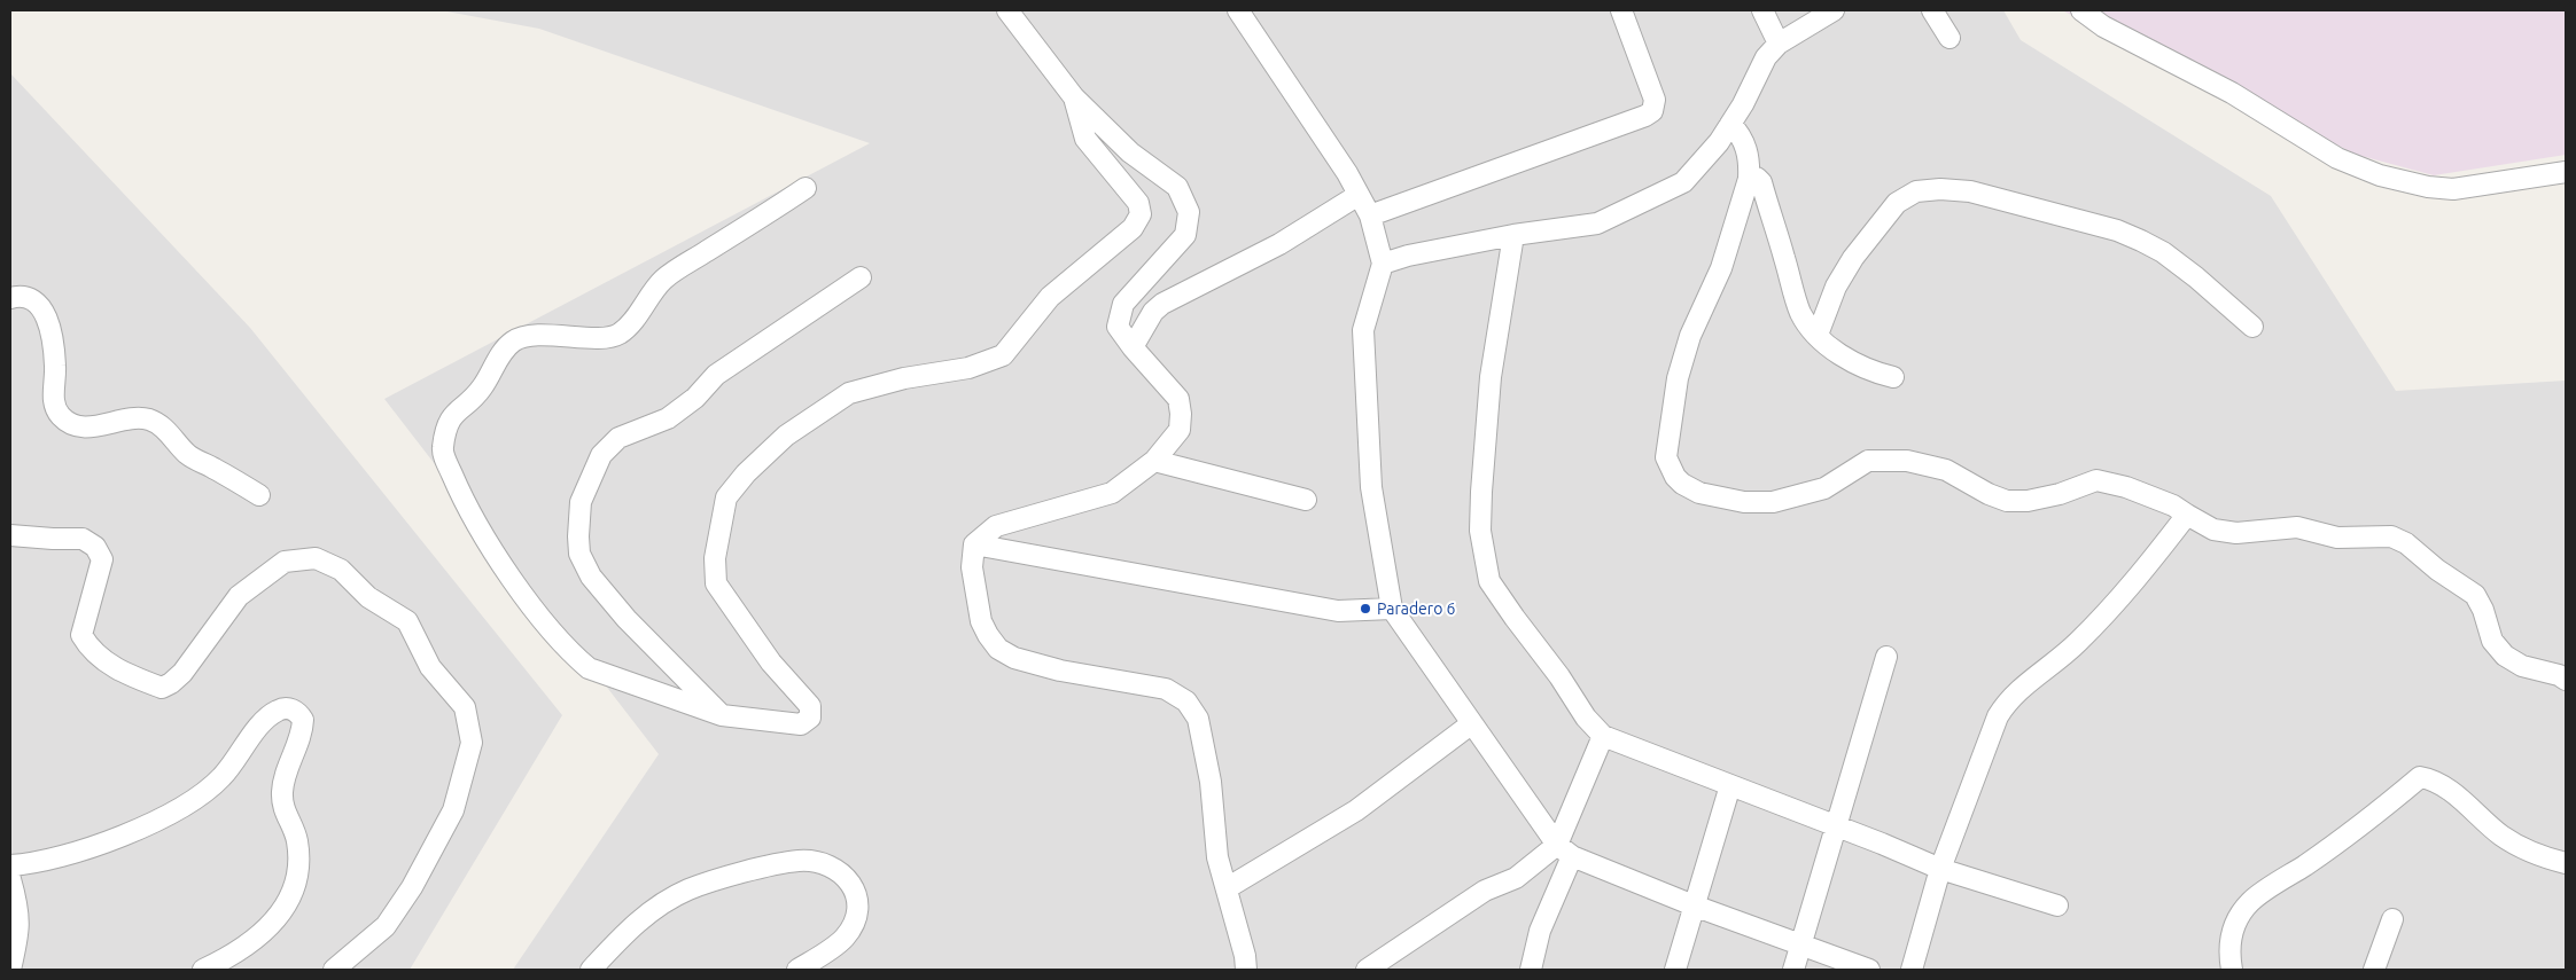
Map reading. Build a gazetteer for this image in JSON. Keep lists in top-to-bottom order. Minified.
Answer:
{"places":["Paradero 6"]}
